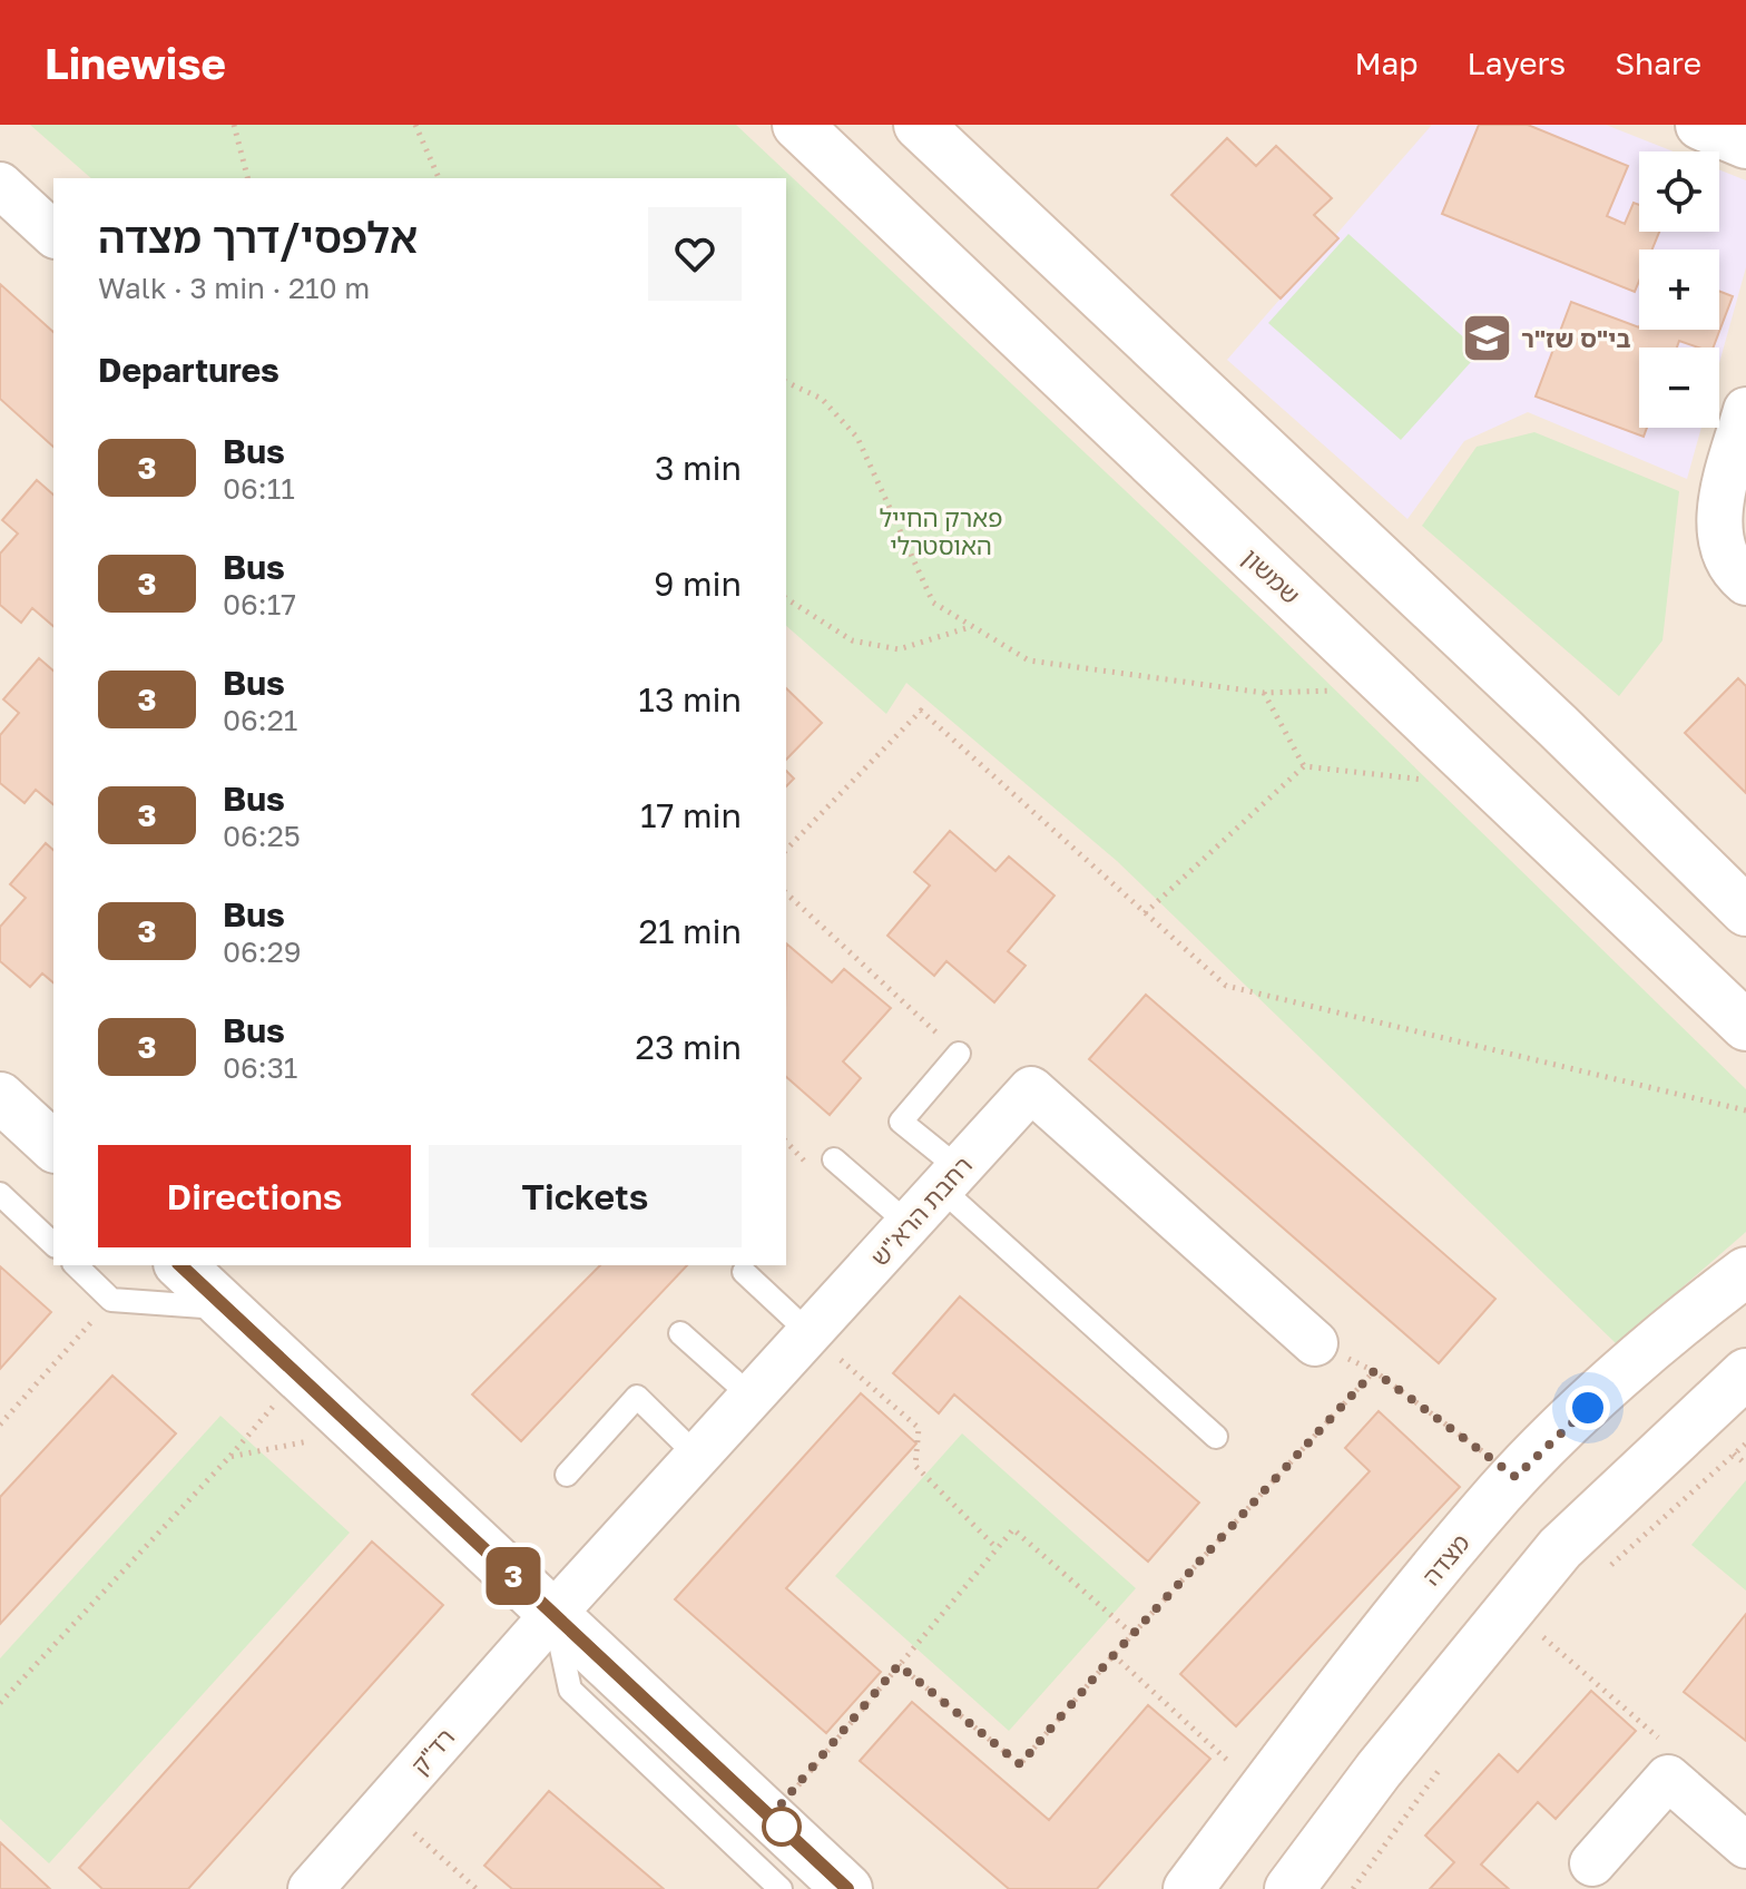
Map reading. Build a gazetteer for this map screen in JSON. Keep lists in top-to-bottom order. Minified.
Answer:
{"streets":{"main road":["שמשון","מצדה"],"street":["רחבת הרא\"ש","רד\"ק"]},"crossings":[["רחבת הרא\"ש","רד\"ק"]],"parks":["פארק החייל האוסטרלי"],"places":{"school or university":["בי\"ס שז\"ר"]},"lines":["bus line 3"],"page":{"header":"Linewise","nav":["Map","Layers","Share"],"on_map":"3","map_buttons":["+","−"],"heading":[["אלפסי/דרך מצדה","Walk · 3 min · 210 m"],"Departures"],"list":[{"mark":"3","name":"Bus","note":"06:11","value":"3 min"},{"mark":"3","name":"Bus","note":"06:17","value":"9 min"},{"mark":"3","name":"Bus","note":"06:21","value":"13 min"},{"mark":"3","name":"Bus","note":"06:25","value":"17 min"},{"mark":"3","name":"Bus","note":"06:29","value":"21 min"},{"mark":"3","name":"Bus","note":"06:31","value":"23 min"}],"buttons":["Directions","Tickets"]}}
